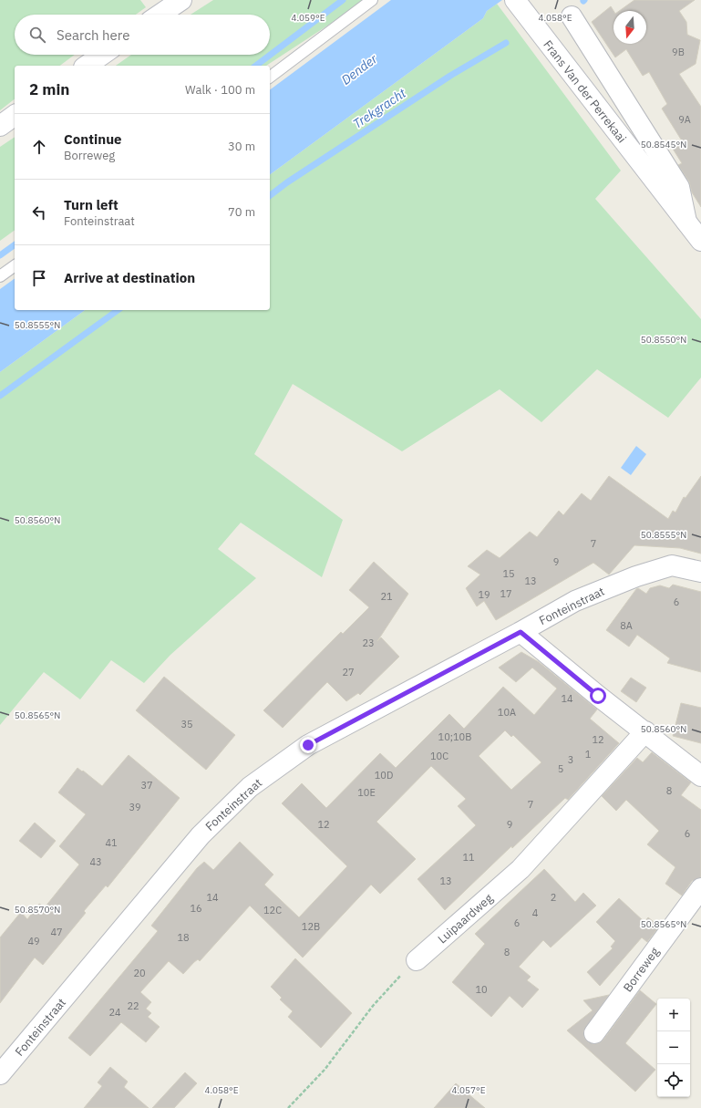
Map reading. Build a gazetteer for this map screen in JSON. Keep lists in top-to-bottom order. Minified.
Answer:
{"streets":{"street":["Frans Van der Perrekaai","Fonteinstraat","Luipaardweg","Borreweg"]},"water":["Dender","Trekgracht"],"house_numbers":["9B","9A","7","9","15","13","17","19","21","6","8A","23","27","14","10A","35","10;10B","12","1","10C","3","5","10D","37","8","10E","7","39","12","9","6","41","11","43","13","14","2","16","12C","4","6","12B","47","18","49","8","20","10","22","24"],"north":"bottom","page":{"search":"Search here","heading":["2 min","Walk · 100 m"],"list":[["Continue","Borreweg","30 m"],["Turn left","Fonteinstraat","70 m"],"Arrive at destination"],"map_buttons":["+","−"]},"coordinates":["4.059°E","4.058°E","50.8545°N","50.8555°N","50.8550°N","50.8560°N","50.8565°N","50.8570°N","4.057°E"]}
